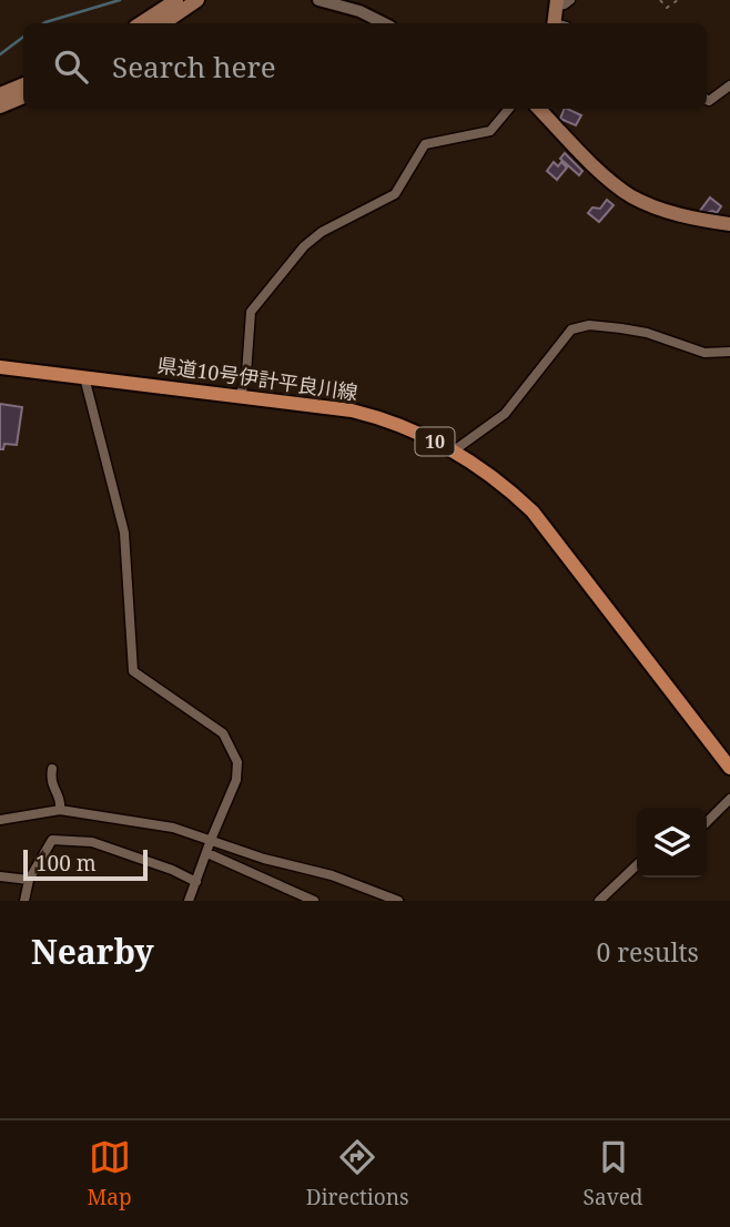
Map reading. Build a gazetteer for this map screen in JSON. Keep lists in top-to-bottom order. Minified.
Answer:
{"streets":{"main road":["県道10号伊計平良川線","10"]},"scale_bar":"100 m","page":{"search":"Search here","scale":"100 m","heading":["Nearby","0 results"],"nav":["Map","Directions","Saved"]}}
